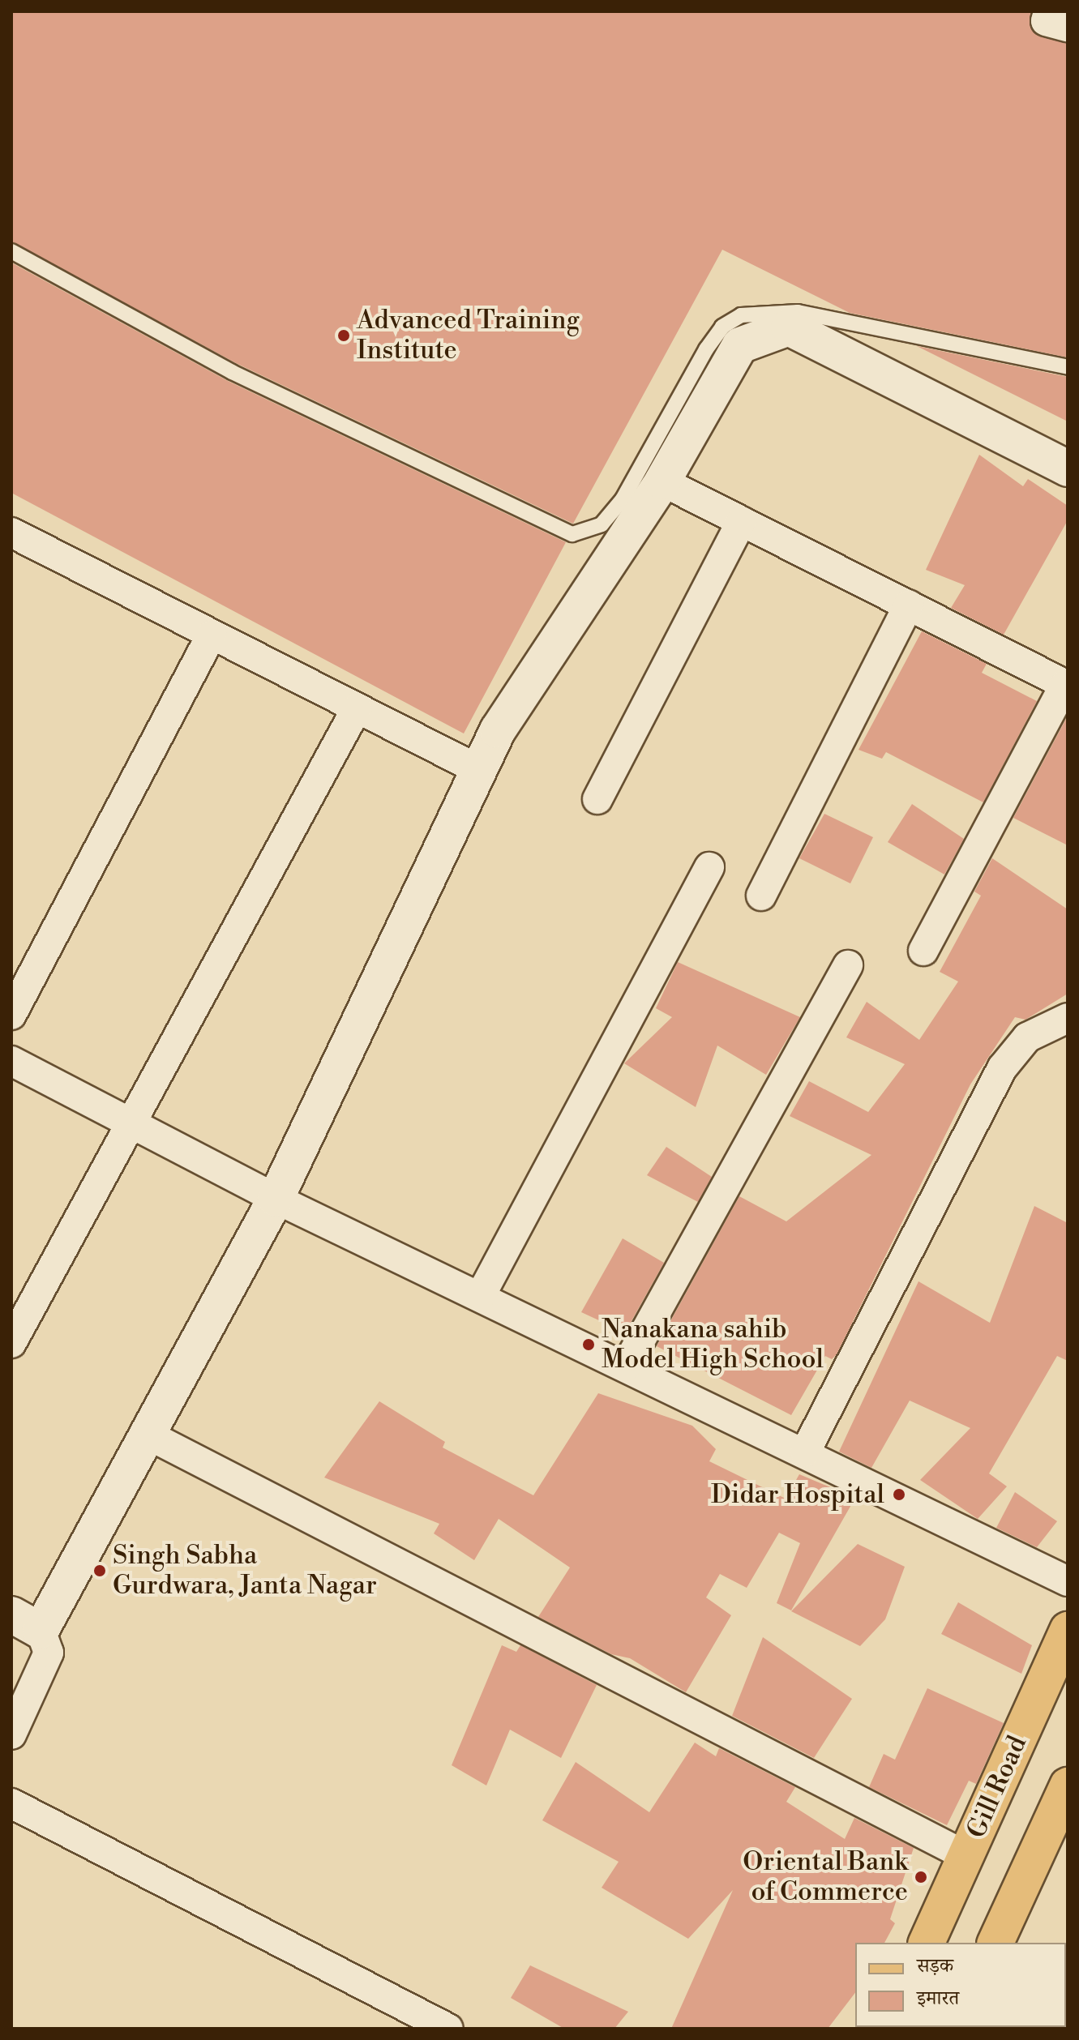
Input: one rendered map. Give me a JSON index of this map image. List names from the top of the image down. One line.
{"streets":{"main road":["Gill Road"]},"places":["Advanced Training Institute","Nanakana sahib Model High School","Didar Hospital","Singh Sabha Gurdwara, Janta Nagar","Oriental Bank of Commerce"],"legend":["सड़क","इमारत"]}
